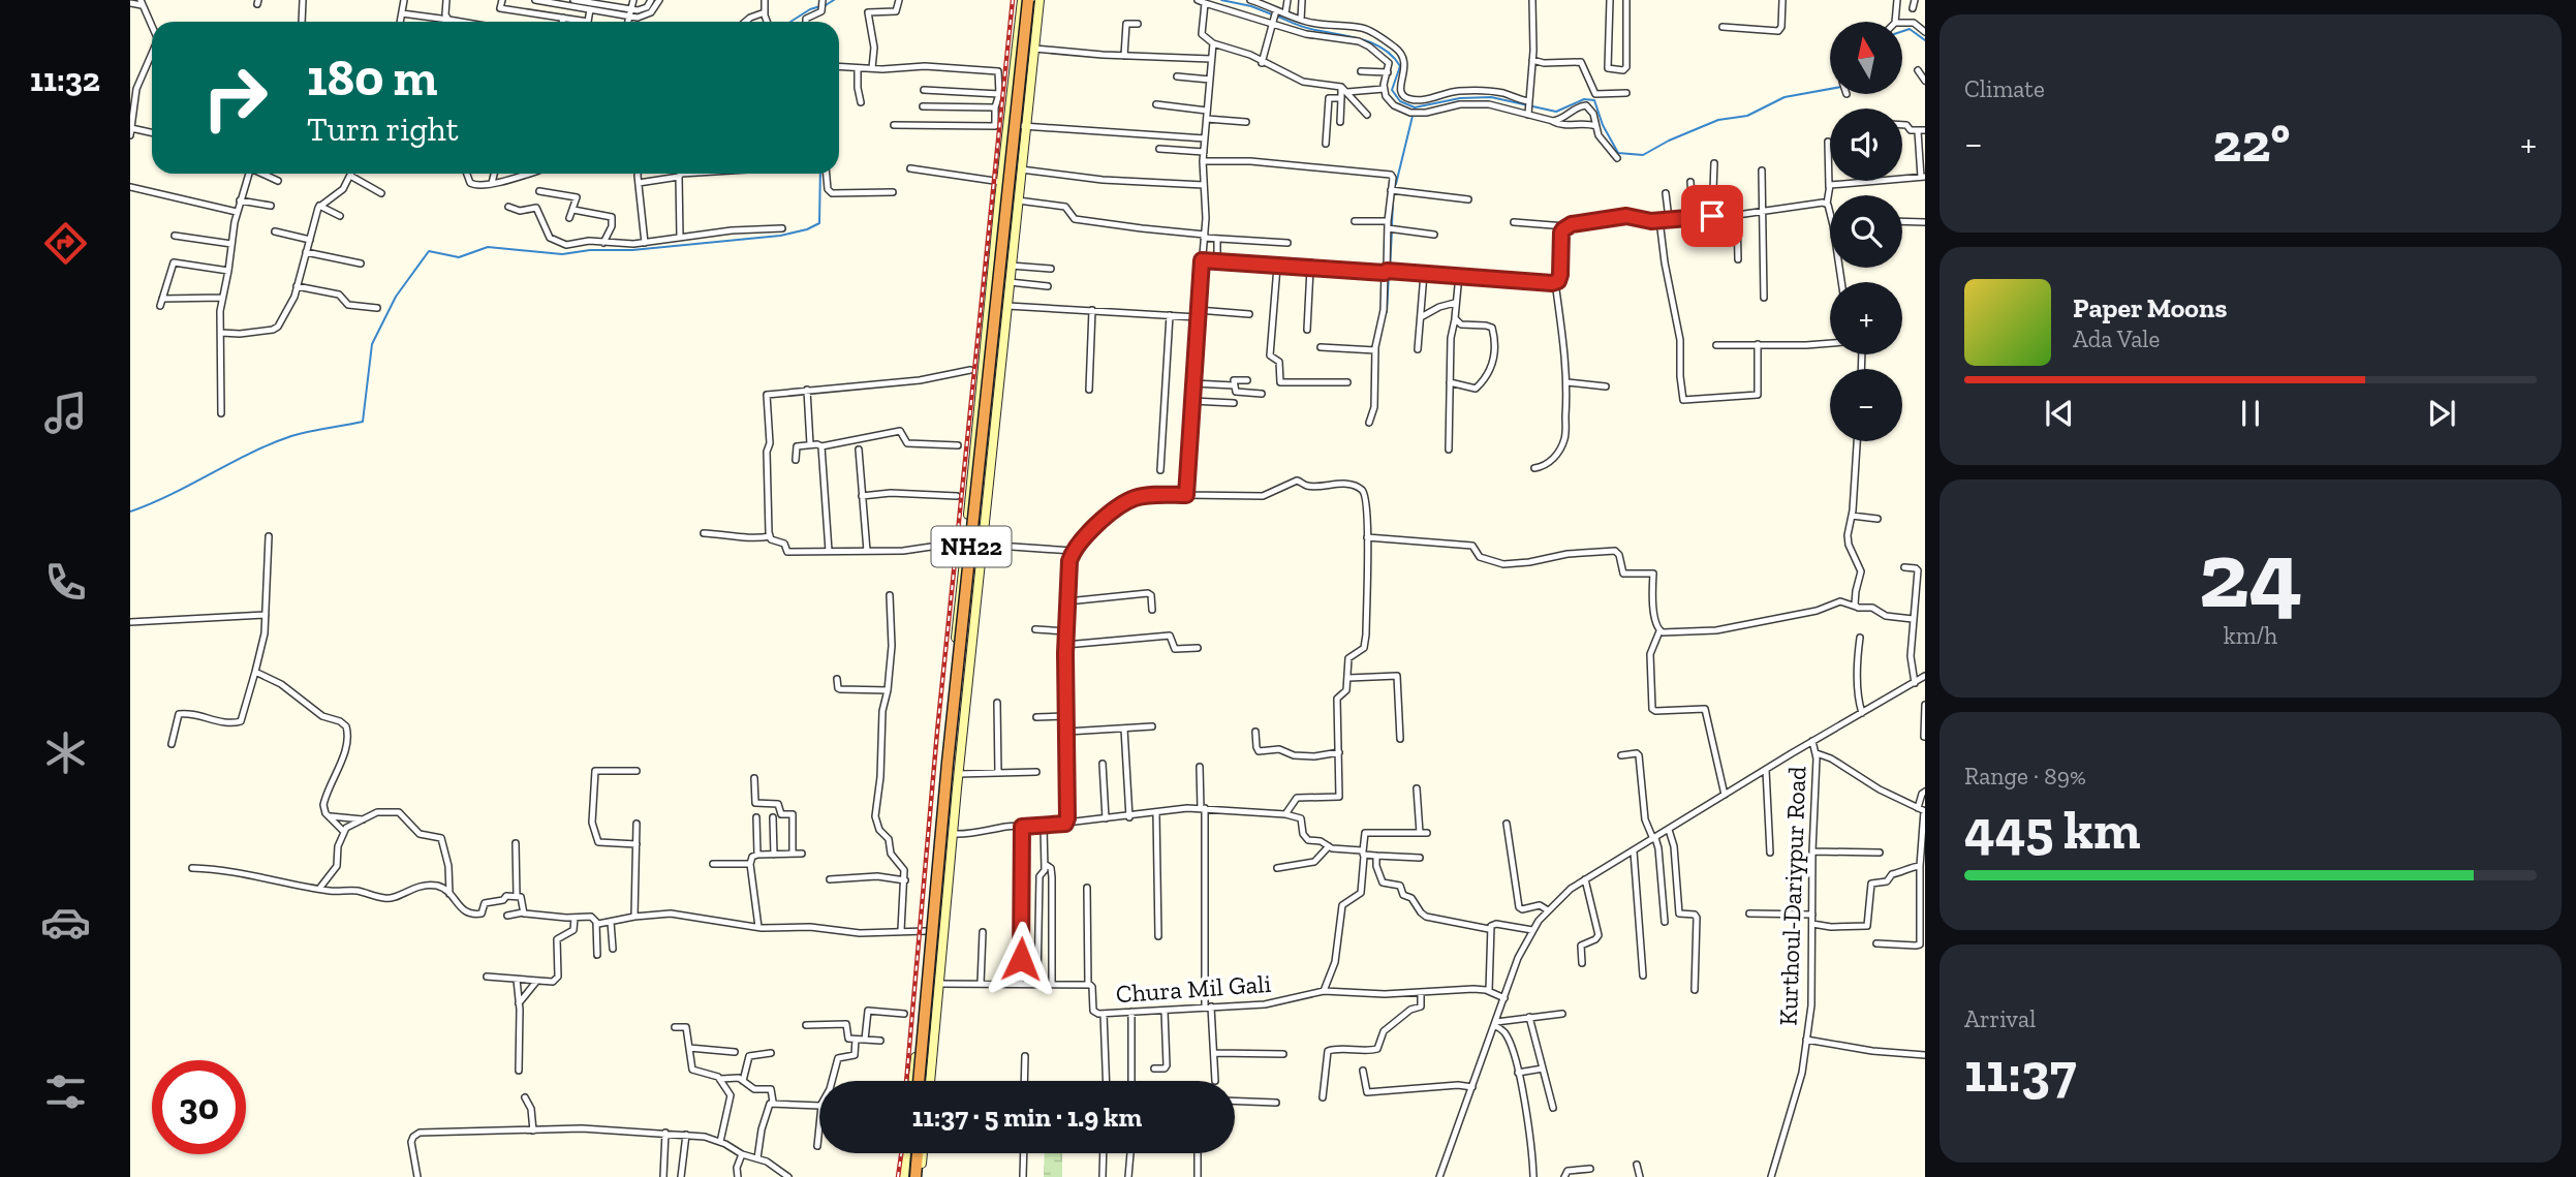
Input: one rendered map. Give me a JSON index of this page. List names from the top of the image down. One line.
{"streets":{"highway":["NH22"],"street":["Kurthoul-Dariypur Road","Chura Mil Gali"]},"north":"top","page":{"tabs":"11:32","tile":["Climate",["24","km/h"],["Range · 89%","445 km"],["Arrival","11:37"]],"map_buttons":["+","−"],"turn":["180 m","Turn right"],"heat":["−","22°","+"],"song":["Paper Moons","Ada Vale"],"limit":"30","trip":"11:37 · 5 min · 1.9 km"}}
